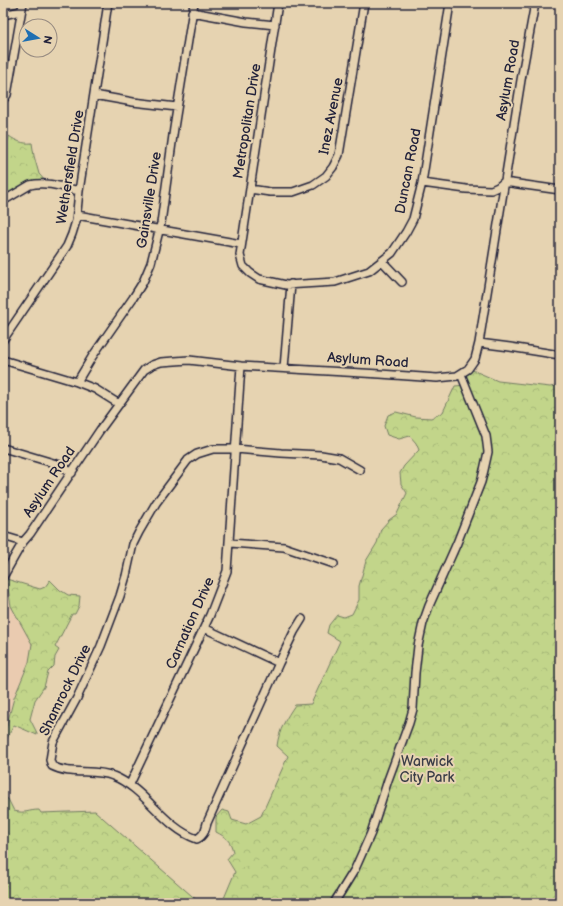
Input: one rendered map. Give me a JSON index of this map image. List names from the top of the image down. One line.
{"streets":{"street":["Asylum Road","Inez Avenue","Metropolitan Drive","Wethersfield Drive","Duncan Road","Gainsville Drive","Carnation Drive","Shamrock Drive"]},"crossings":[["Asylum Road","Carnation Drive"],["Inez Avenue","Metropolitan Drive"],["Metropolitan Drive","Duncan Road"],["Carnation Drive","Shamrock Drive"]],"parks":["Warwick City Park"],"north":"right"}
